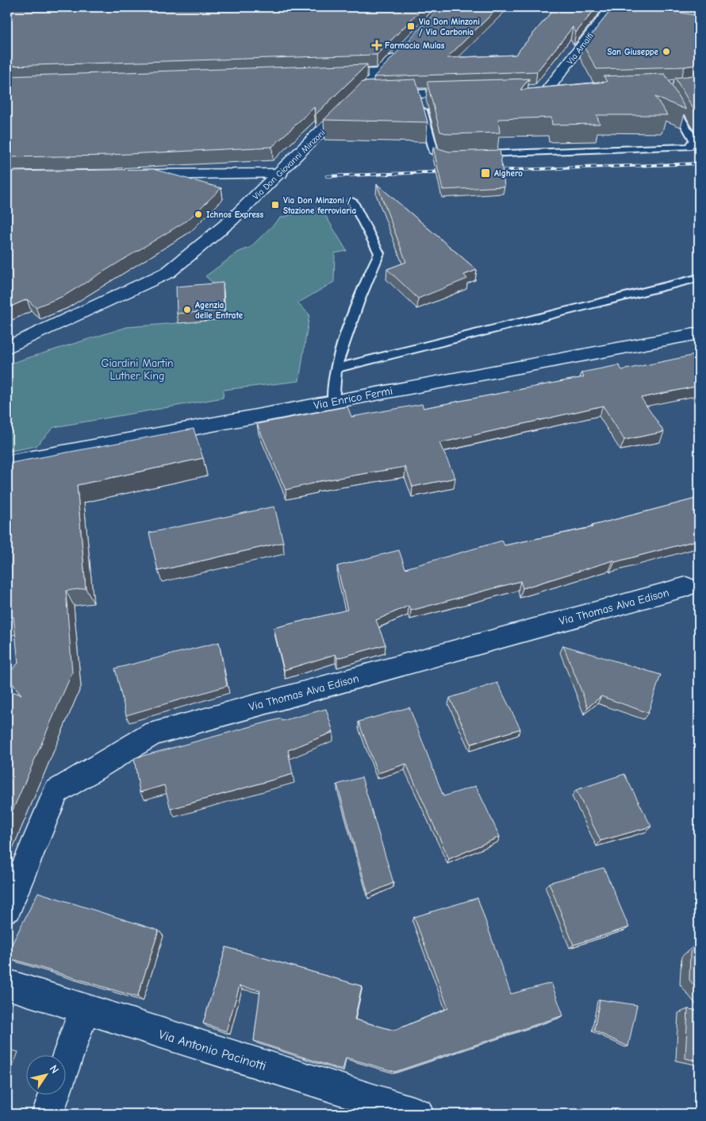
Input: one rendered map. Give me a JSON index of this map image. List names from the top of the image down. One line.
{"streets":{"street":["Via Amalfi","Via Don Giovanni Minzoni","Via Enrico Fermi","Via Thomas Alva Edison","Via Antonio Pacinotti"]},"parks":["Giardini Martin Luther King"],"places":{"transit":["Via Don Minzoni / Via Carbonia","Alghero","Via Don Minzoni / Stazione ferroviaria"],"health":["Farmacia Mulas"],"other":["San Giuseppe","Ichnos Express","Agenzia delle Entrate"]},"north":"top right"}
